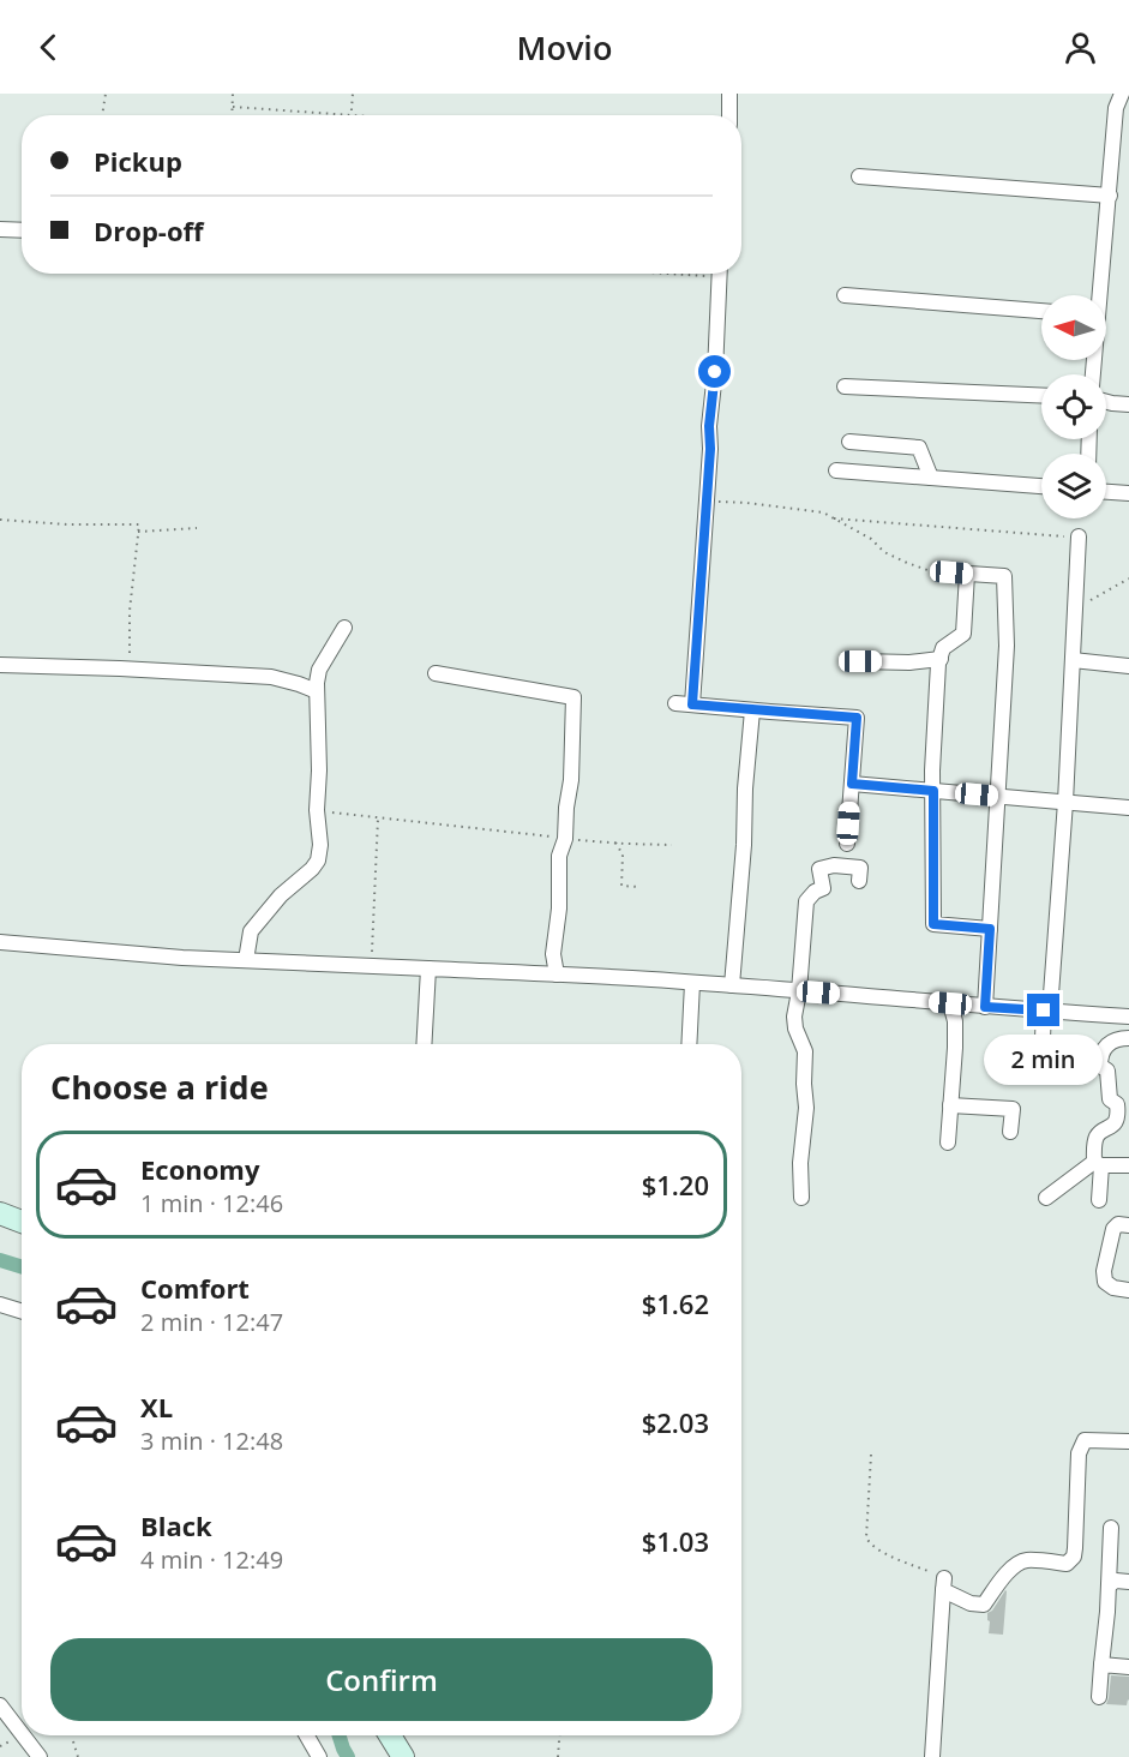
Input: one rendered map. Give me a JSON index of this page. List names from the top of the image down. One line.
{"north":"left","page":{"header":"Movio","banner":["Pickup","Drop-off"],"bubble":"2 min","heading":"Choose a ride","list":[{"name":"Economy","note":"1 min · 12:46","value":"$1.20"},{"name":"Comfort","note":"2 min · 12:47","value":"$1.62"},{"name":"XL","note":"3 min · 12:48","value":"$2.03"},{"name":"Black","note":"4 min · 12:49","value":"$1.03"}],"buttons":"Confirm"}}
